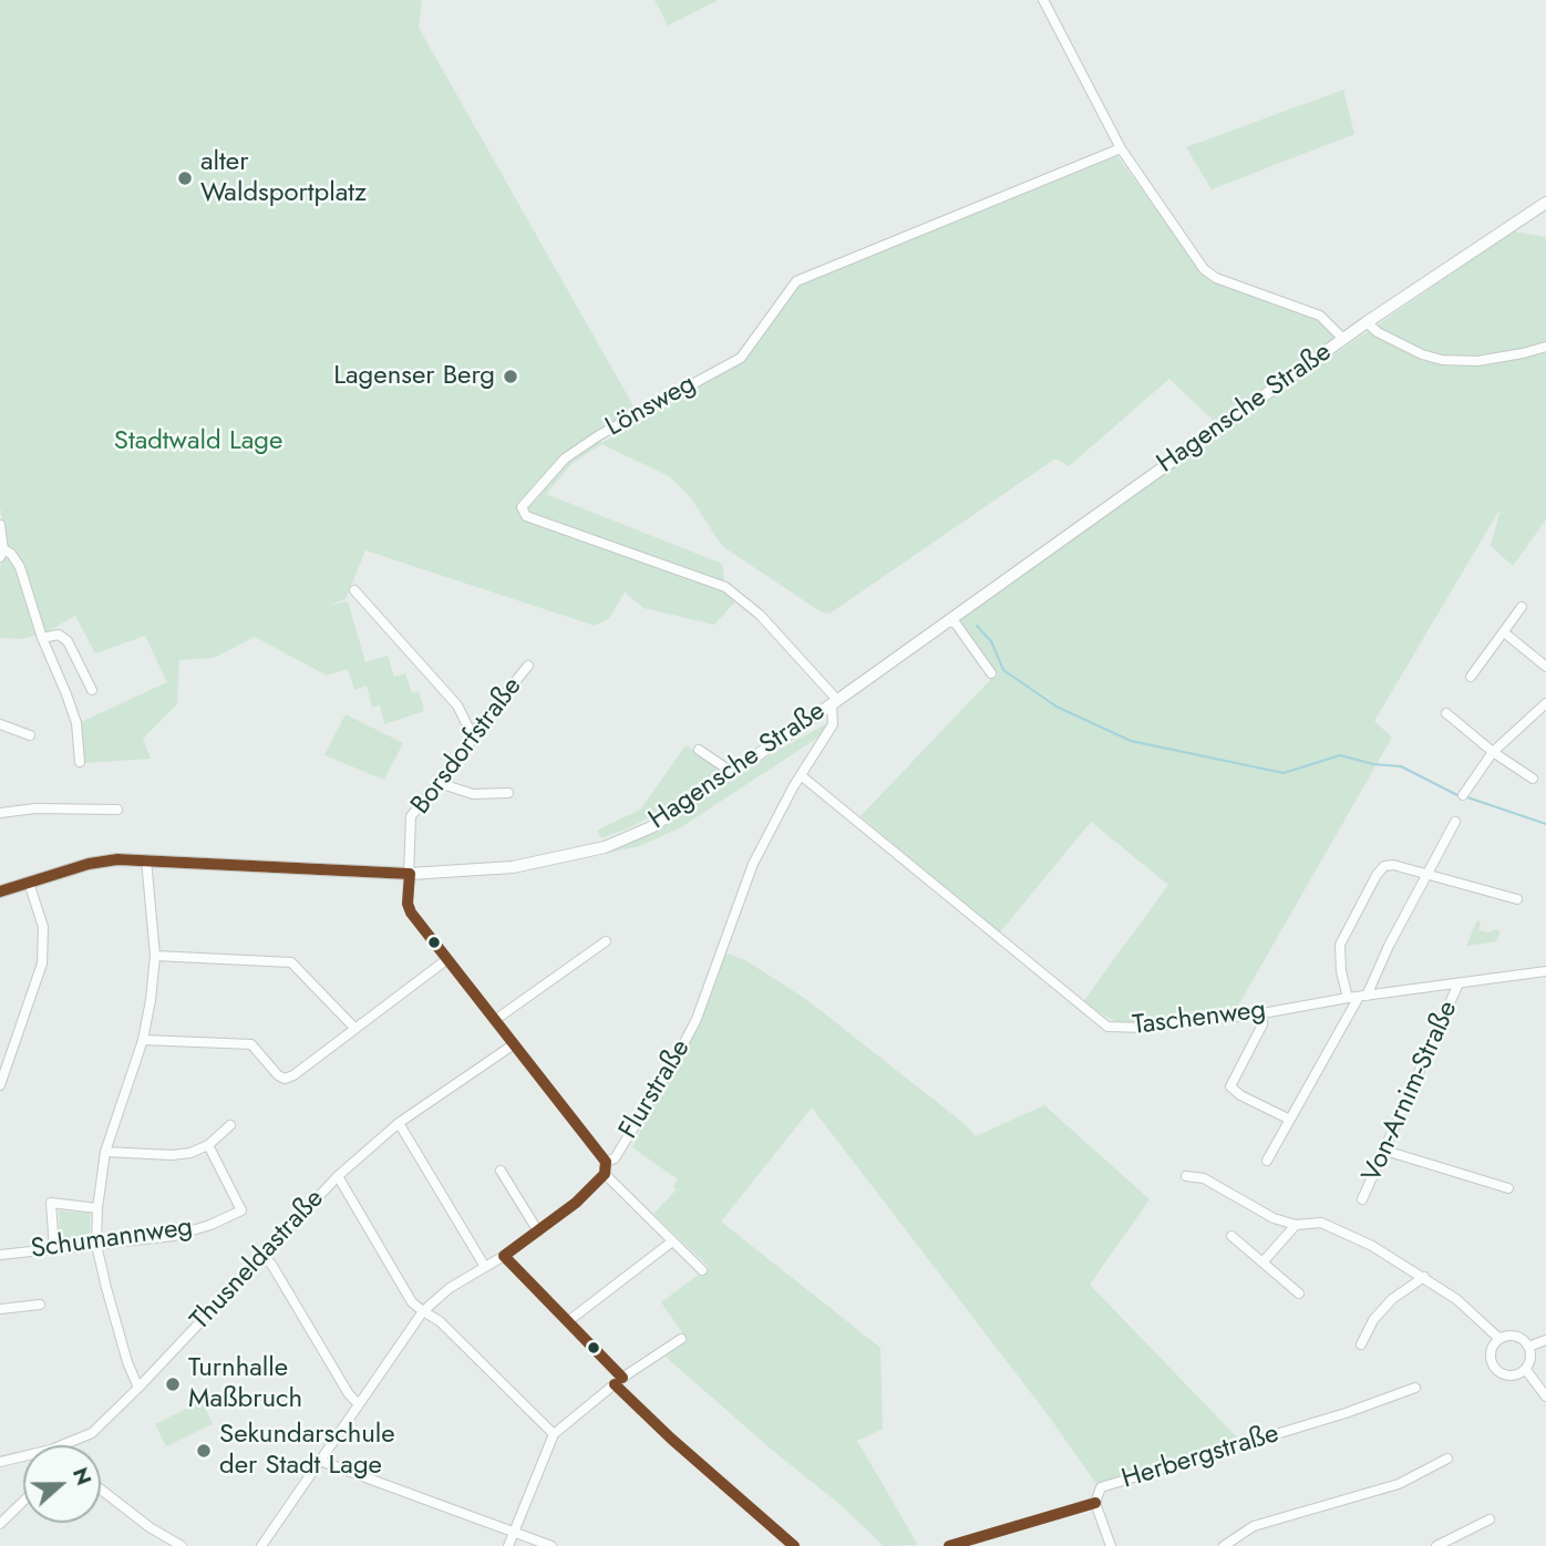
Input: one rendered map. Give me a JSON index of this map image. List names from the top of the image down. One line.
{"streets":{"street":["Lönsweg","Hagensche Straße","Borsdorfstraße","Taschenweg","Flurstraße","Von-Arnim-Straße","Schumannweg","Thusneldastraße","Herbergstraße"]},"crossings":[["Lönsweg","Hagensche Straße"],["Lönsweg","Flurstraße"],["Hagensche Straße","Borsdorfstraße"],["Hagensche Straße","Flurstraße"],["Borsdorfstraße","Flurstraße"],["Borsdorfstraße","Thusneldastraße"],["Taschenweg","Flurstraße"],["Taschenweg","Von-Arnim-Straße"]],"parks":["Stadtwald Lage"],"places":["alter Waldsportplatz","Lagenser Berg","Turnhalle Maßbruch","Sekundarschule der Stadt Lage"],"north":"right"}
